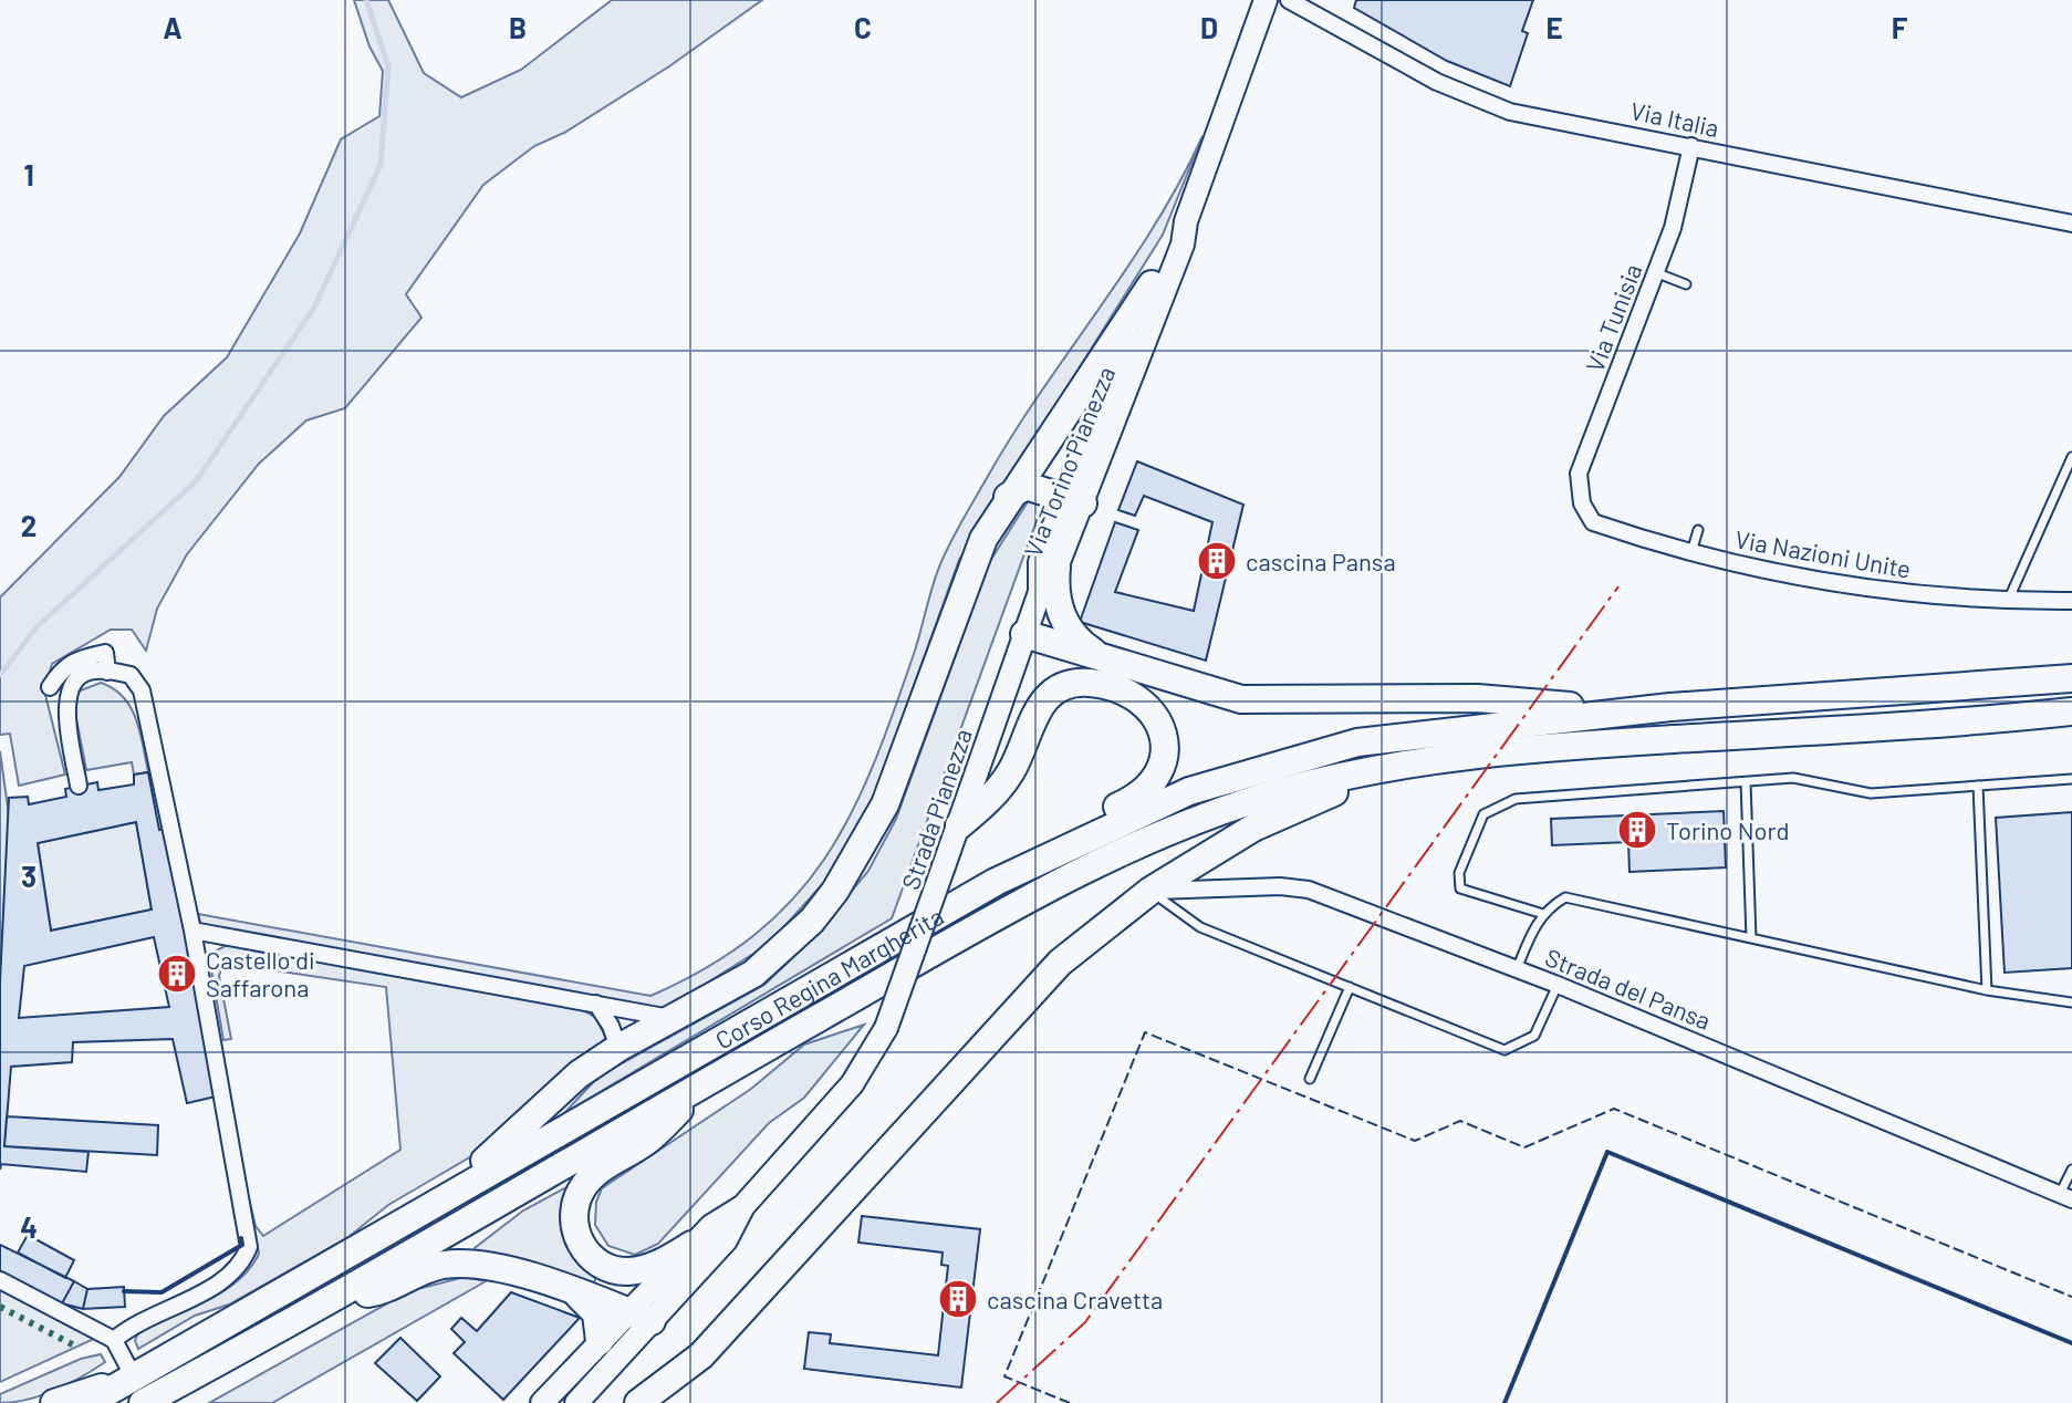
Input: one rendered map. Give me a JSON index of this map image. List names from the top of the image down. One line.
{"streets":{"main road":["Via Torino Pianezza","Strada Pianezza","Corso Regina Margherita"],"street":["Via Italia","Via Tunisia","Via Nazioni Unite","Strada del Pansa"]},"crossings":[["Via Italia","Via Tunisia"],["Via Tunisia","Via Nazioni Unite"],["Via Torino Pianezza","Strada Pianezza"]],"places":{"building":["cascina Pansa","Torino Nord","Castello di Saffarona","cascina Cravetta"]},"grid":{"columns":["A","B","C","D","E","F"],"rows":["1","2","3","4"]}}
